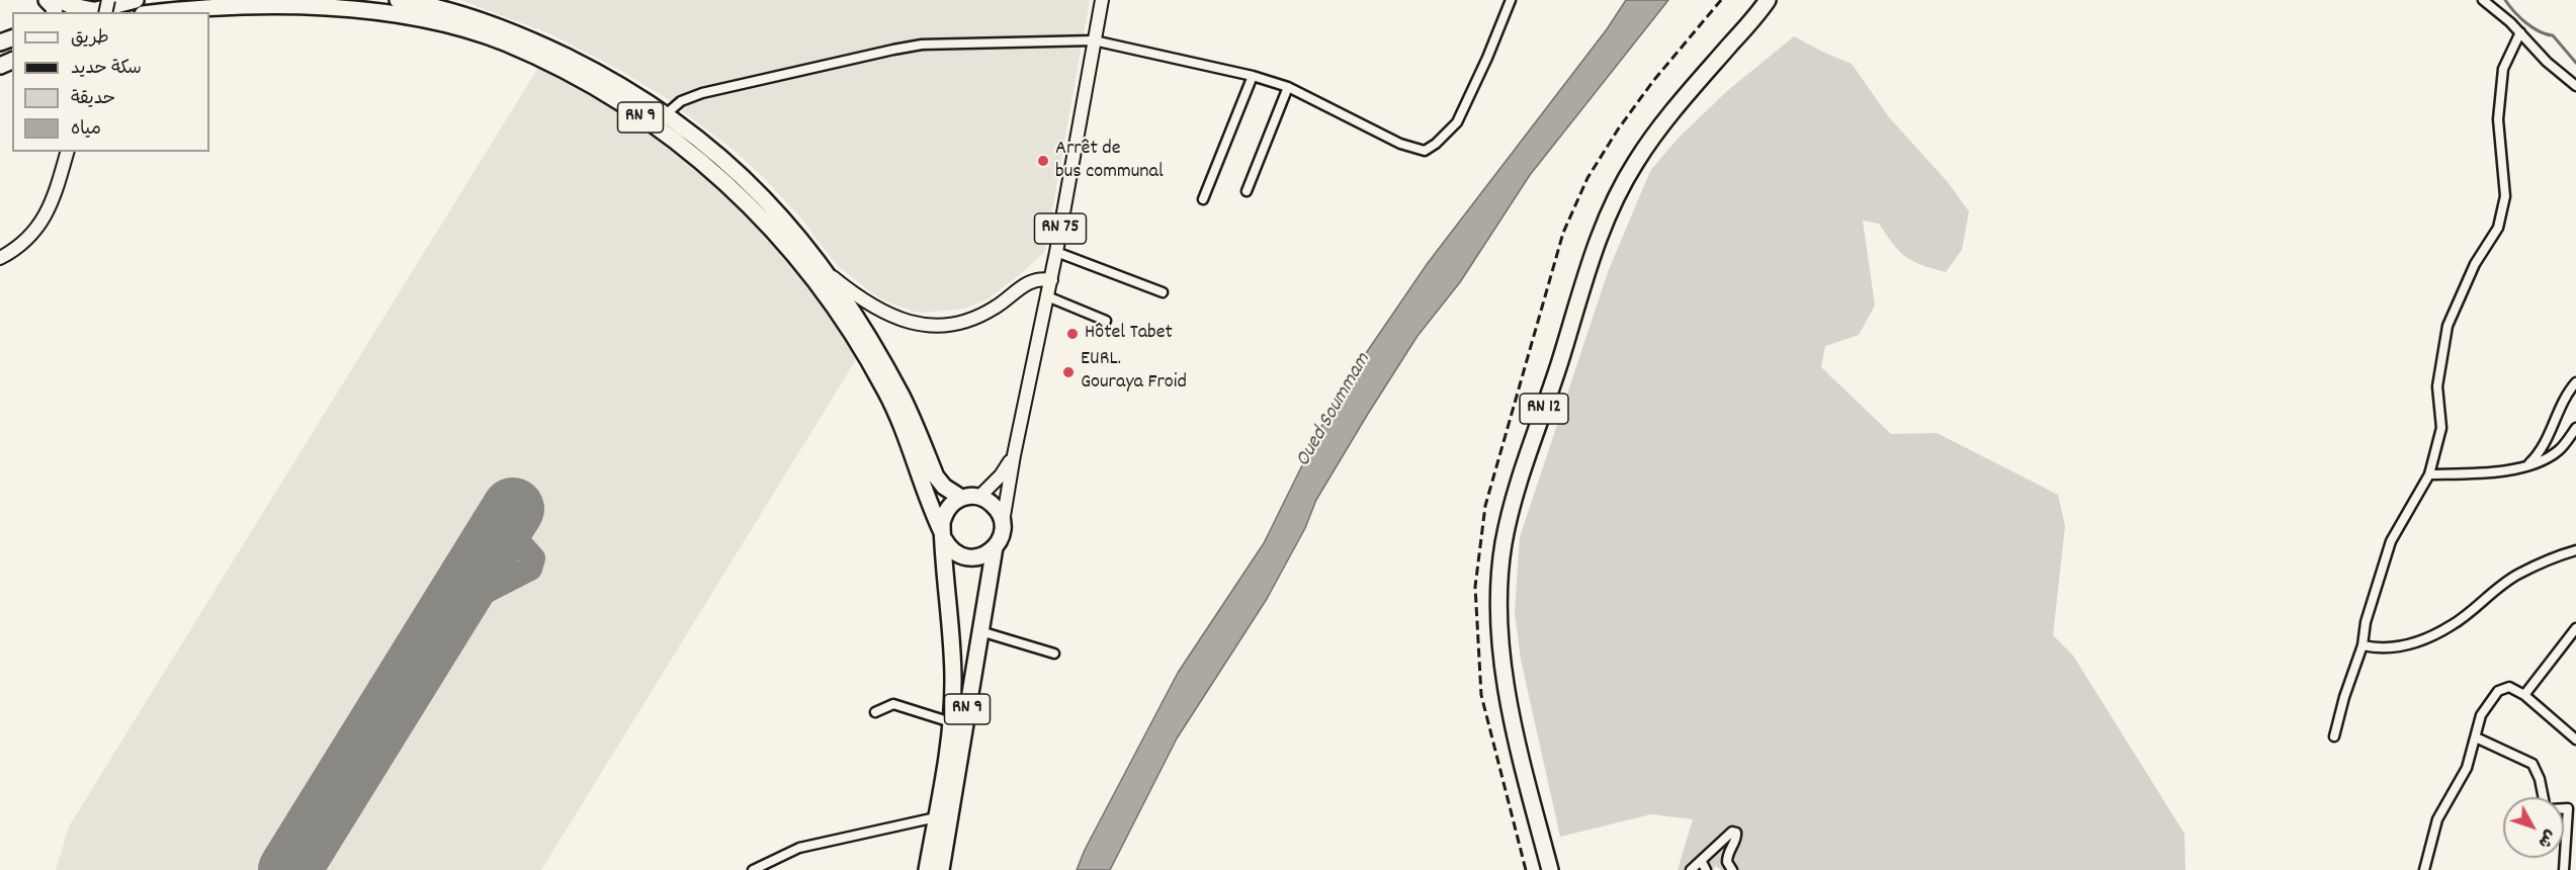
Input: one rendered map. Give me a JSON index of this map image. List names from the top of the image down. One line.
{"streets":{"highway":["RN 9","RN 12"],"main road":["RN 75"]},"crossings":[["RN 9","RN 75"]],"water":["Oued Soummam"],"places":["Arrêt de bus communal","Hôtel Tabet","EURL. Gouraya Froid"],"legend":["طريق","سكة حديد","حديقة","مياه"],"north":"bottom right"}
